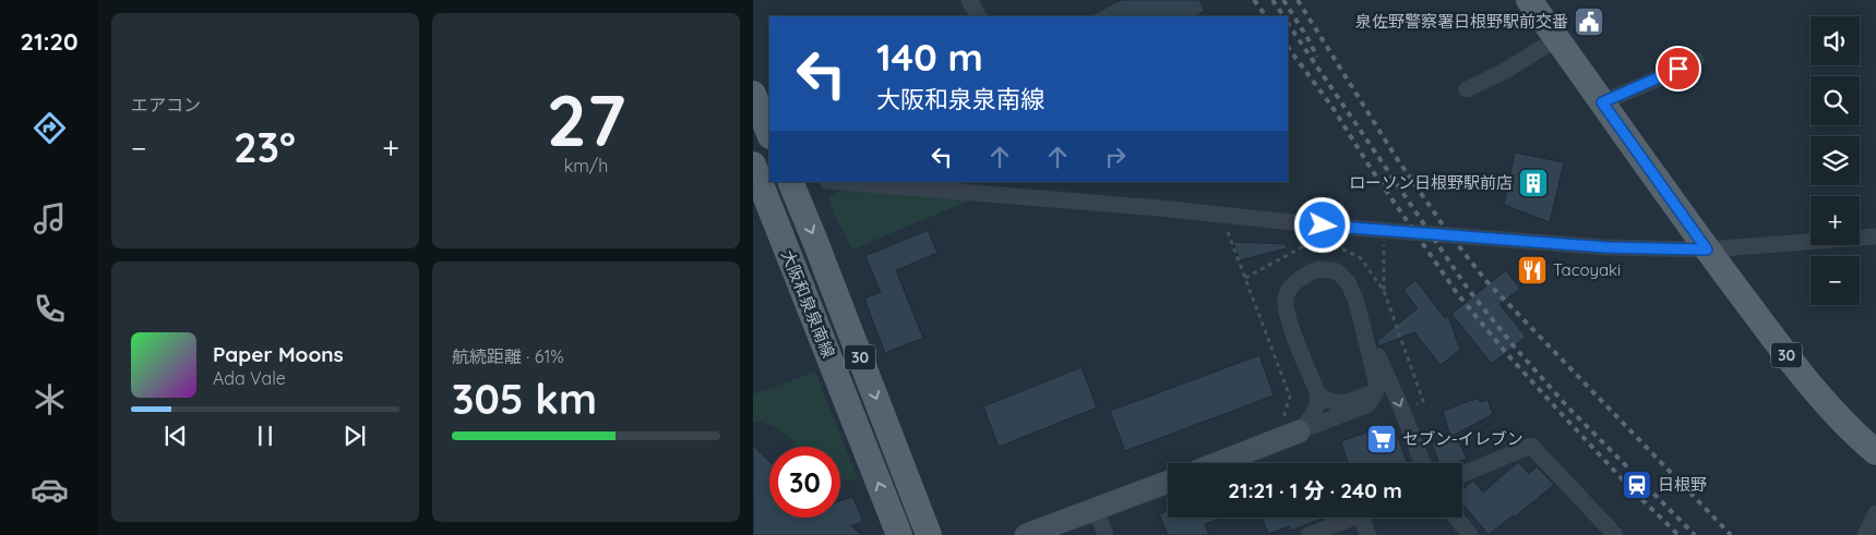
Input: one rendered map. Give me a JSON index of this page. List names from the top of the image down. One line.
{"streets":{"main road":["大阪和泉泉南線","30"]},"places":{"public building":["泉佐野警察署日根野駅前交番"],"building":["ローソン日根野駅前店"],"restaurant":["Tacoyaki"],"supermarket":["セブン-イレブン"],"station":["日根野"]},"page":{"tabs":"21:20","tile":["エアコン",["27","km/h"],["航続距離 · 61%","305 km"]],"map_buttons":["+","−"],"turn":["140 m","大阪和泉泉南線"],"heat":["−","23°","+"],"song":["Paper Moons","Ada Vale"],"limit":"30","trip":"21:21 · 1 分 · 240 m"}}
